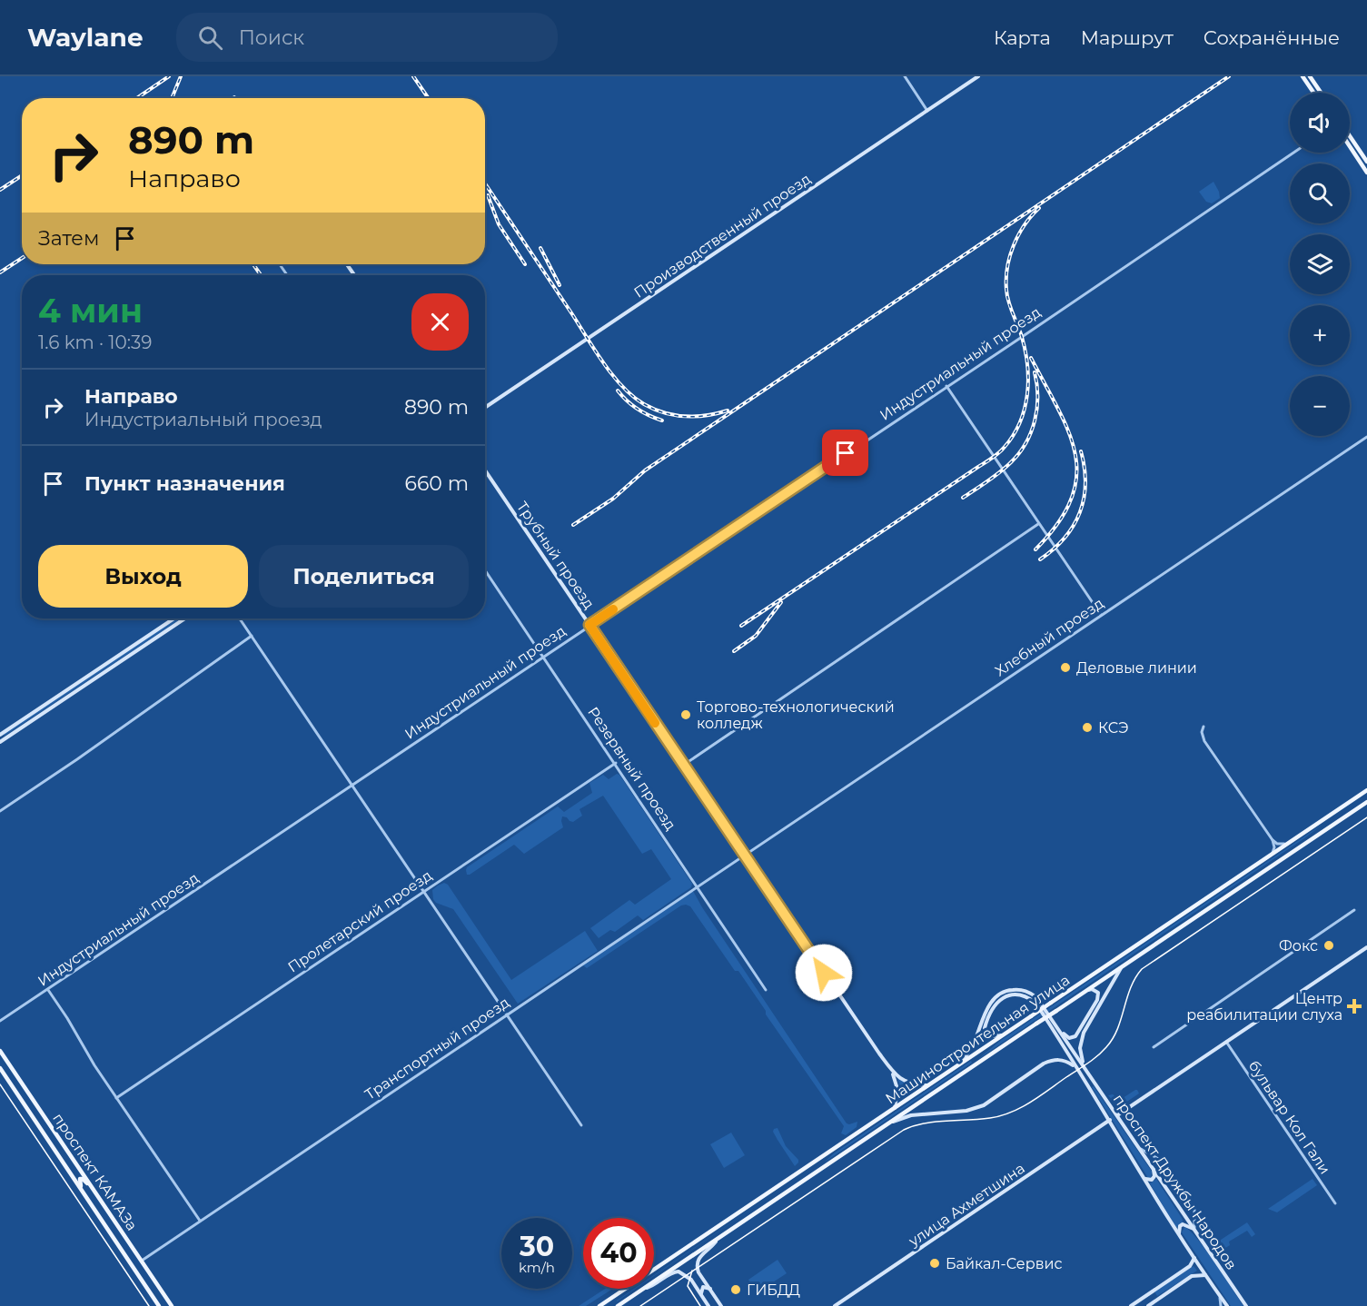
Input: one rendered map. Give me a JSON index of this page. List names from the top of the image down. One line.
{"streets":{"main road":["Машиностроительная улица","проспект КАМАЗа"],"street":["Производственный проезд","Индустриальный проезд","Трубный проезд","Хлебный проезд","Резервный проезд","Пролетарский проезд","Транспортный проезд","бульвар Кол Гали","проспект Дружбы Народов","улица Ахметшина"]},"crossings":[["Индустриальный проезд","Трубный проезд"],["Индустриальный проезд","Резервный проезд"],["Трубный проезд","Хлебный проезд"],["Трубный проезд","Транспортный проезд"],["Хлебный проезд","Транспортный проезд"],["Резервный проезд","Пролетарский проезд"],["Резервный проезд","Транспортный проезд"],["Машиностроительная улица","проспект Дружбы Народов"],["Транспортный проезд","проспект КАМАЗа"],["проспект Дружбы Народов","улица Ахметшина"]],"places":{"other":["Деловые линии","Торгово-технологический колледж","КСЭ","Фокс","Байкал-Сервис","ГИБДД"],"health":["Центр реабилитации слуха"]},"page":{"header":"Waylane","search":"Поиск","nav":["Карта","Маршрут","Сохранённые"],"map_buttons":["+","−"],"turn":["890 m","Направо"],"then":"Затем","heading":["4 мин","1.6 km · 10:39"],"list":[{"name":"Направо","note":"Индустриальный проезд","value":"890 m"},{"name":"Пункт назначения","value":"660 m"}],"buttons":["Выход","Поделиться"],"speed":"30 km/h","limit":"40"}}
